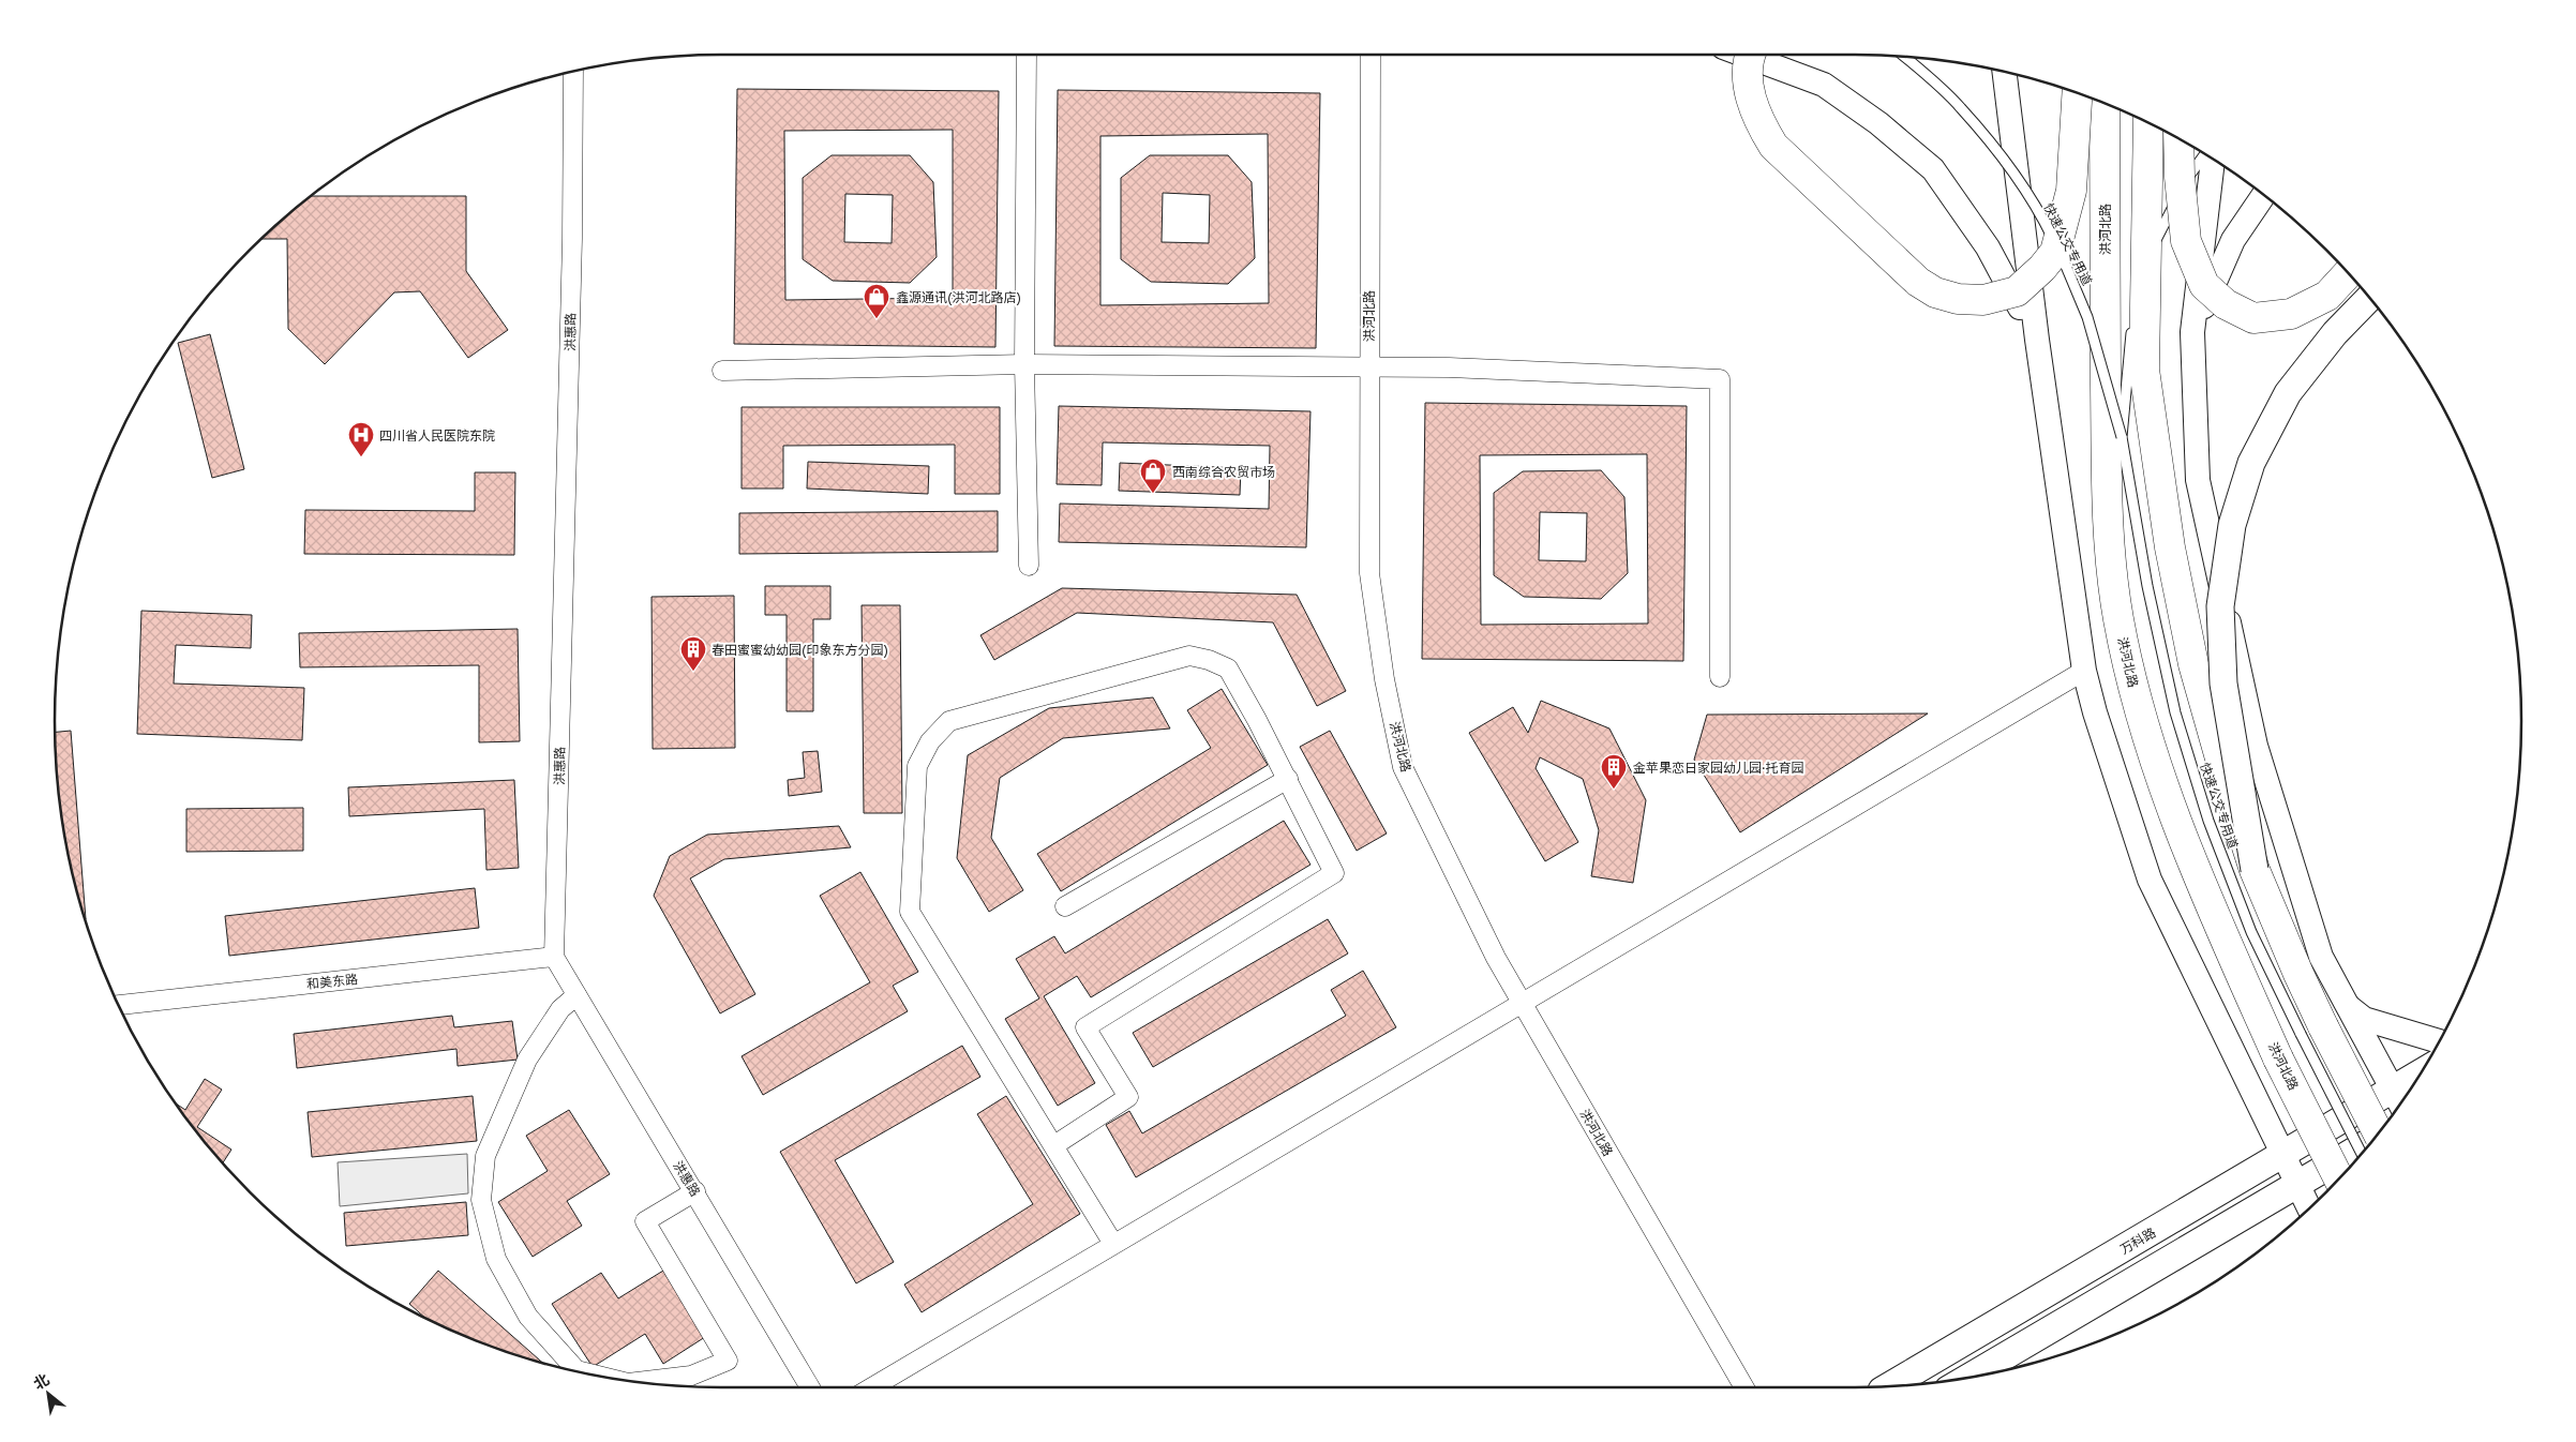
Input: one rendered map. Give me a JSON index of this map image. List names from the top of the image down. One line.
{"streets":{"main road":["洪河北路","万科路"],"street":["洪惠路","和美东路"],"lane":["快速公交专用道"]},"crossings":[["洪惠路","和美东路"]],"places":{"shop":["鑫源通讯(洪河北路店)","西南综合农贸市场"],"hospital":["四川省人民医院东院"],"building":["春田蜜蜜幼幼园(印象东方分园)","金苹果恋日家园幼儿园·托育园"]},"north":"top left"}
